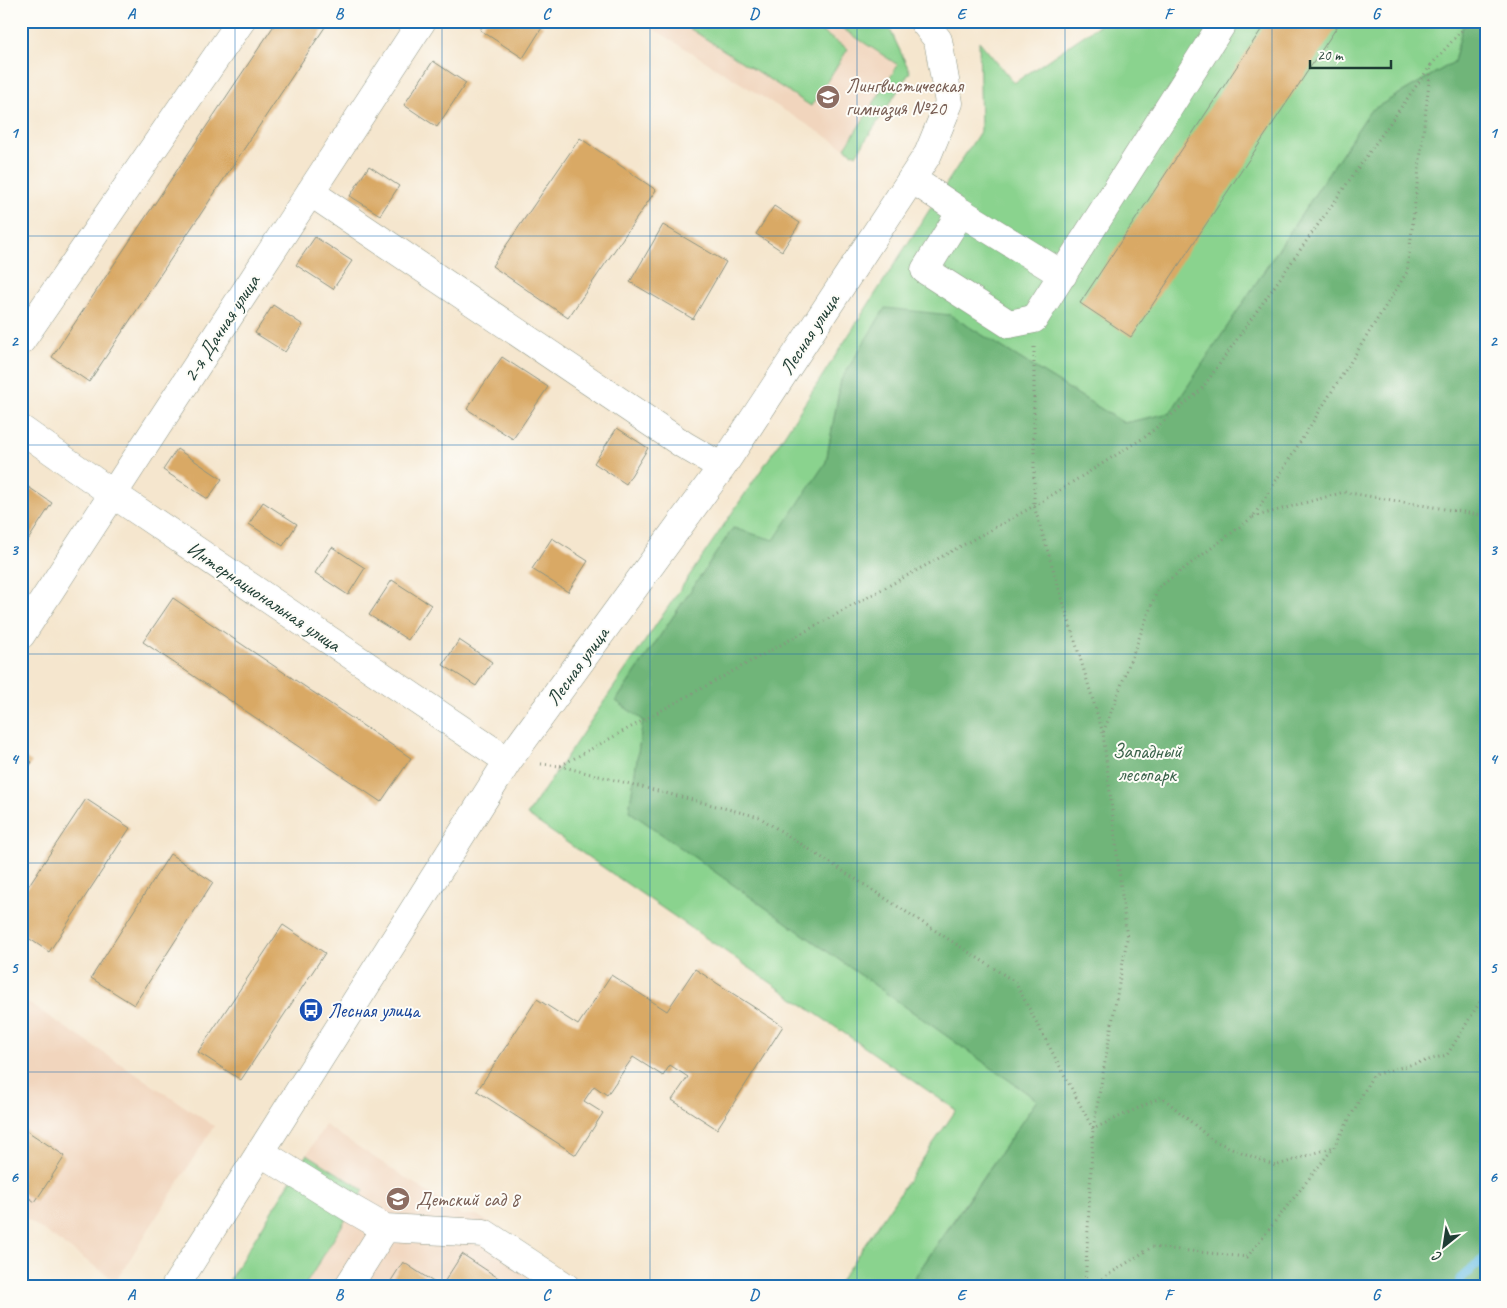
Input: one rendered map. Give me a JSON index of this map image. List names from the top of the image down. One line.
{"streets":{"street":["2-я Дачная улица","Лесная улица","Интернациональная улица"]},"crossings":[["2-я Дачная улица","Интернациональная улица"],["Лесная улица","Интернациональная улица"]],"parks":["Западный лесопарк"],"places":{"school or university":["Лингвистическая гимназия №20","Детский сад 8"],"bus stop":["Лесная улица"]},"scale_bar":"20 m","north":"bottom left","grid":{"columns":["A","B","C","D","E","F","G"],"rows":["1","2","3","4","5","6"]}}
